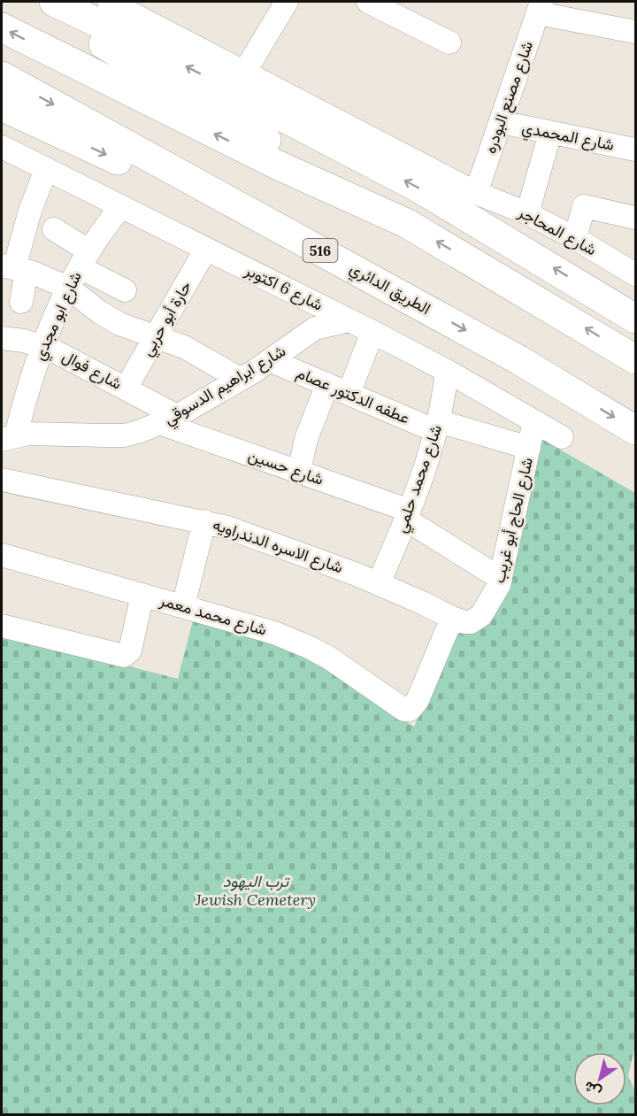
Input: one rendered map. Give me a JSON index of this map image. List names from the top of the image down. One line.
{"streets":{"highway":["516","الطريق الدائري"],"street":["شارع مصنع البودره","شارع المحمدي","شارع المحاجر","شارع 6 اكتوبر","شارع ابو مجدي","حارة أبو حربي","شارع فوال","شارع ابراهيم الدسوقي","عطفه الدكتور عصام","شارع حسين","شارع محمد حلمي","شارع الحاج أبو غريب","شارع الاسره الدندراويه","شارع محمد معمر"]},"crossings":[["شارع مصنع البودره","شارع المحمدي"],["شارع مصنع البودره","شارع المحاجر"],["شارع 6 اكتوبر","شارع ابو مجدي"],["شارع 6 اكتوبر","حارة أبو حربي"],["شارع 6 اكتوبر","شارع ابراهيم الدسوقي"],["شارع 6 اكتوبر","شارع محمد حلمي"],["شارع 6 اكتوبر","شارع الحاج أبو غريب"],["شارع ابو مجدي","شارع فوال"],["شارع ابو مجدي","شارع ابراهيم الدسوقي"],["حارة أبو حربي","شارع فوال"],["شارع فوال","شارع ابراهيم الدسوقي"],["شارع فوال","شارع حسين"],["شارع ابراهيم الدسوقي","عطفه الدكتور عصام"],["شارع ابراهيم الدسوقي","شارع حسين"],["عطفه الدكتور عصام","شارع محمد حلمي"],["عطفه الدكتور عصام","شارع الحاج أبو غريب"],["شارع حسين","شارع محمد حلمي"],["شارع حسين","شارع الحاج أبو غريب"],["شارع محمد حلمي","شارع الاسره الدندراويه"],["شارع الحاج أبو غريب","شارع الاسره الدندراويه"],["شارع الحاج أبو غريب","شارع محمد معمر"],["شارع الاسره الدندراويه","شارع محمد معمر"]],"parks":["ترب اليهود Jewish Cemetery"],"north":"bottom left"}
